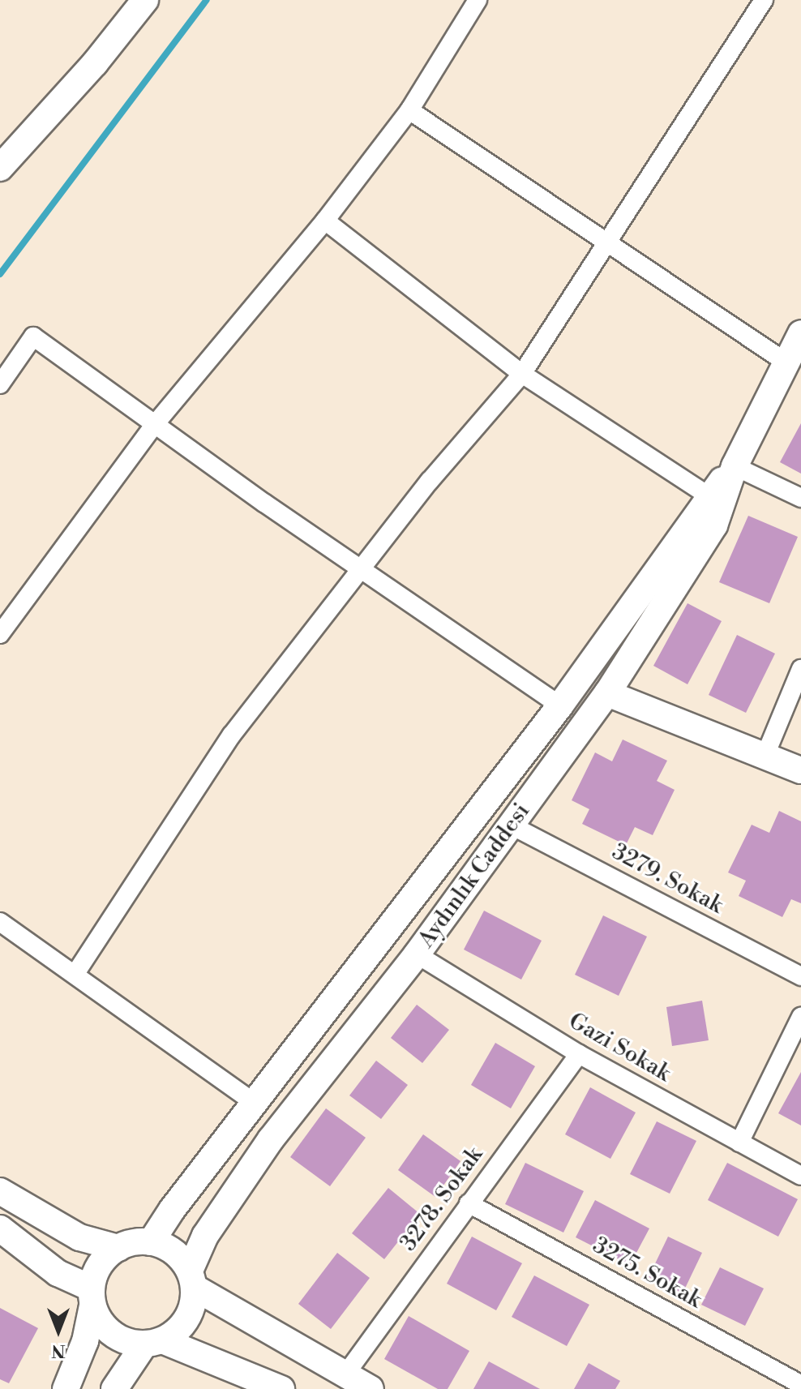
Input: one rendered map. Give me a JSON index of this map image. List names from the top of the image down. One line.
{"streets":{"main road":["Aydınlık Caddesi"],"street":["3279. Sokak","Gazi Sokak","3278. Sokak","3275. Sokak"]},"crossings":[["Aydınlık Caddesi","3279. Sokak"],["Aydınlık Caddesi","Gazi Sokak"],["Gazi Sokak","3278. Sokak"],["3278. Sokak","3275. Sokak"]],"north":"bottom"}
